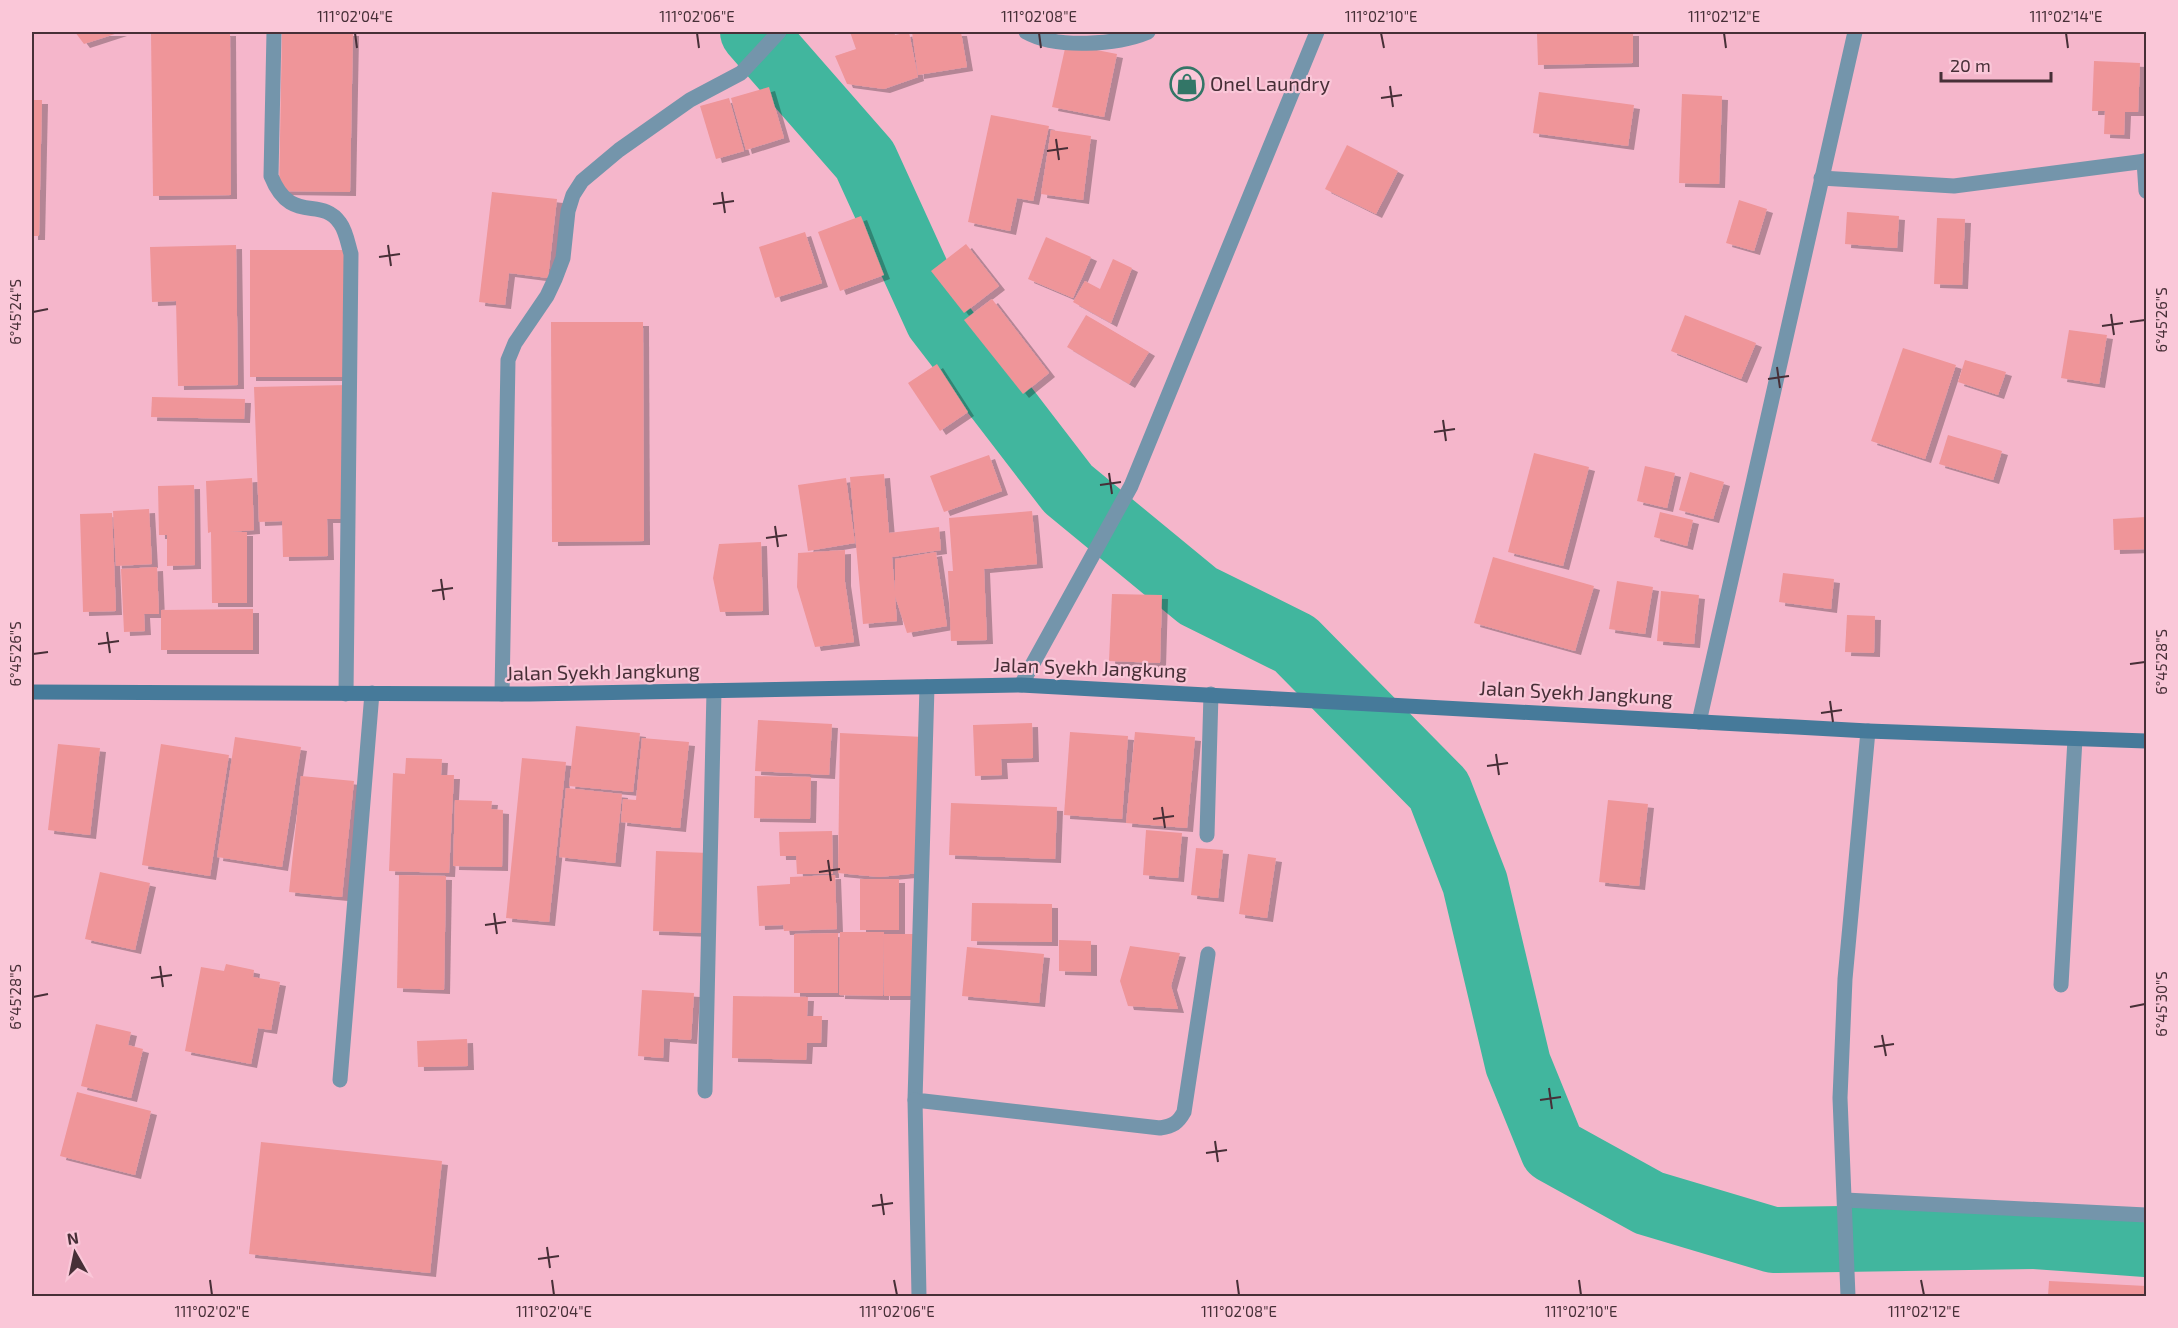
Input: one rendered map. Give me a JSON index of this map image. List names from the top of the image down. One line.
{"streets":{"main road":["Jalan Syekh Jangkung"]},"places":{"shop":["Onel Laundry"]},"scale_bar":"20 m","north":"top","coordinates":["111°02'04\"E","111°02'06\"E","111°02'08\"E","111°02'10\"E","111°02'12\"E","111°02'14\"E","6°45'24\"S","6°45'26\"S","6°45'28\"S","6°45'30\"S","111°02'02\"E"]}
